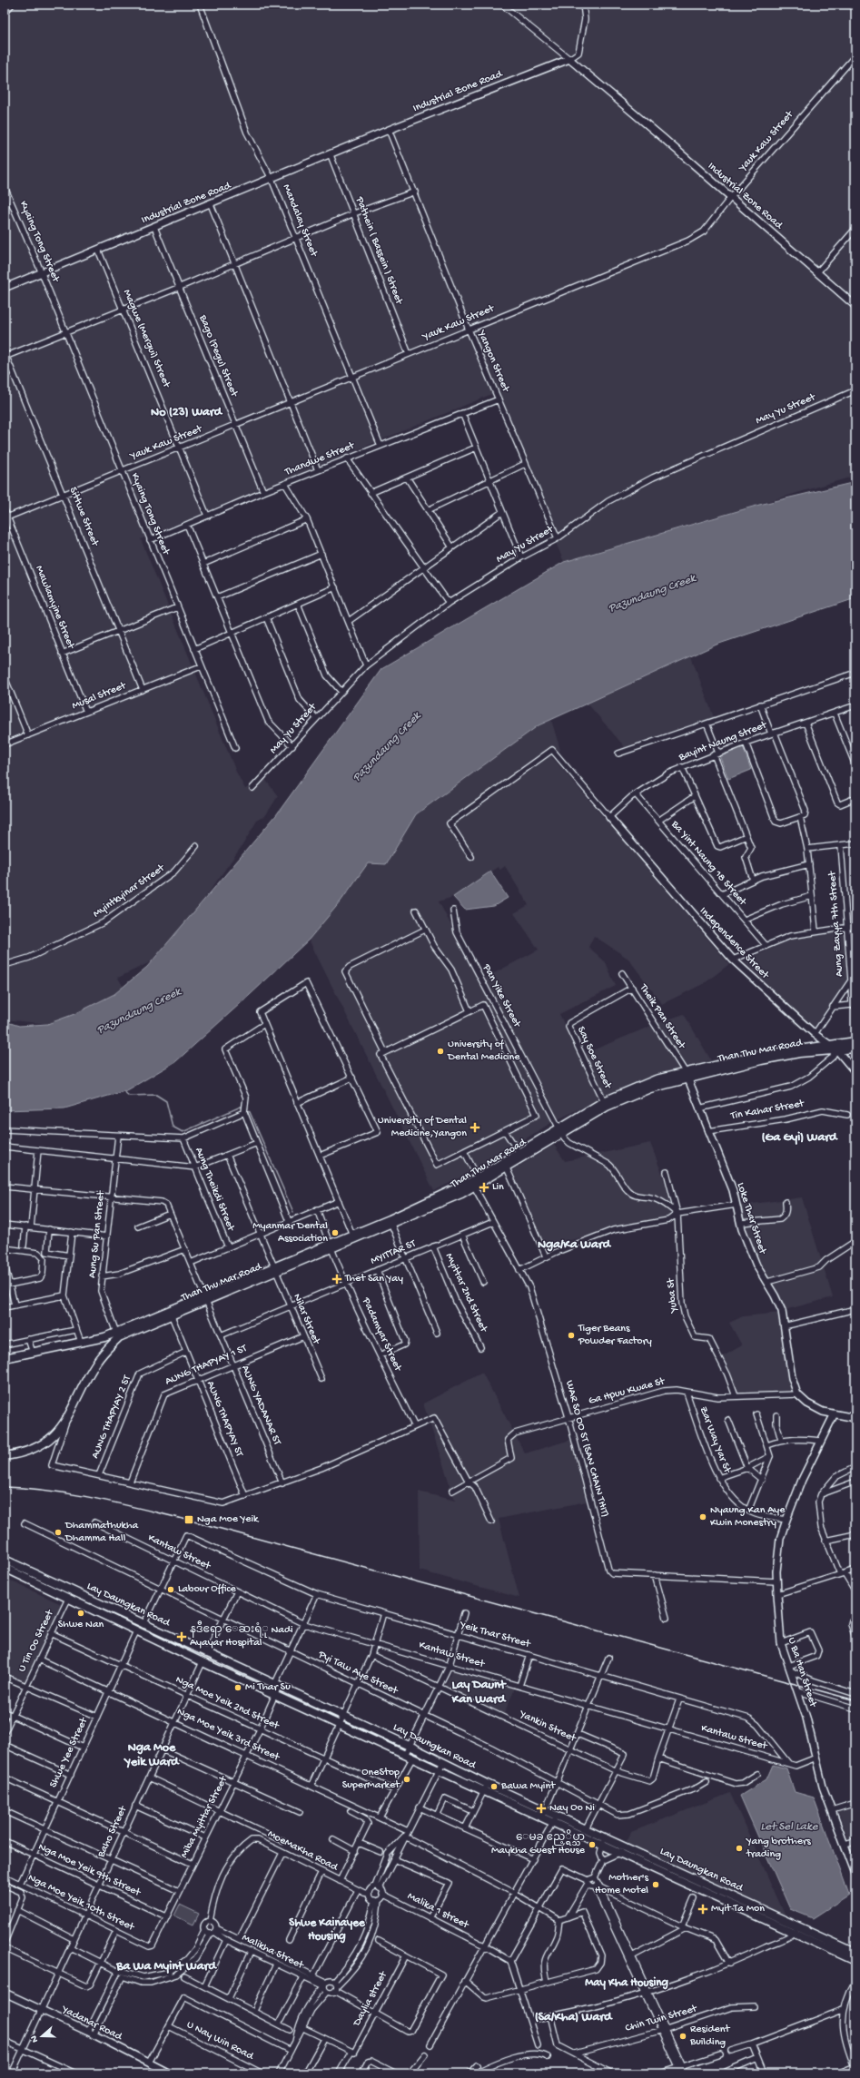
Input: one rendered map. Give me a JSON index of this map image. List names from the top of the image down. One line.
{"streets":{"main road":["Than Thu Mar Road","Lay Daungkan Road"],"street":["Industrial Zone Road","Yauk Kaw Street","Mandalay Street","Kyaing Tong Street","Pathein ( Bassein ) Street","Magwe (Mergui) Street","Bago (Pegu) Street","Yangon Street","May Yu Street","Thandwe Street","Sittwe Street","Mawlamyine Street","Musal Street","Bayint Naung Street","Ba Yint Naung 18 Street","Myintkyinar Street","Aung Zayya 7th Street","Independence Street","Pan Yike Street","Theik Pan Street","Say Soe Street","Tin Kahar Street","Aung Theikdi Street","Loke Thar Street","Aung Su Pan Street","MYITTAR ST","Myittar 2nd Street","Yuba St","Nilar Street","Padamyar Street","AUNG THAPYAY 1 ST","Ga Hpuu Kwae St","AUNG YADANAR ST","AUNG THAPYAY 2 ST","AUNG THAPYAY ST","Zar Way Yar St","WAR SO OO ST (SAN CHAIN THIT)","Kantaw Street","Yeik Thar Street","U Tin Oo Street","U Ba Han Street","Pyi Taw Aye Street","Nga Moe Yeik 2nd Street","Yankin Street","Nga Moe Yeik 3rd Street","Shwe Yee Street","Miba Myittar Street","Baho Street","MoeMaKha Road","Nga Moe Yeik 9th Street","Nga Moe Yeik 10th Street","Malika 1 street","Malikha Street","Daylia street","Chin Twin Street","Yadanar Road","U Nay Win Road"]},"crossings":[["Industrial Zone Road","Yauk Kaw Street"],["Industrial Zone Road","Mandalay Street"],["Industrial Zone Road","Kyaing Tong Street"],["Industrial Zone Road","Pathein ( Bassein ) Street"],["Industrial Zone Road","Magwe (Mergui) Street"],["Industrial Zone Road","Bago (Pegu) Street"],["Industrial Zone Road","Yangon Street"],["Yauk Kaw Street","Mandalay Street"],["Yauk Kaw Street","Kyaing Tong Street"],["Yauk Kaw Street","Pathein ( Bassein ) Street"],["Yauk Kaw Street","Magwe (Mergui) Street"],["Yauk Kaw Street","Bago (Pegu) Street"],["Yauk Kaw Street","Yangon Street"],["Yauk Kaw Street","Sittwe Street"],["Yauk Kaw Street","Mawlamyine Street"],["Mandalay Street","Thandwe Street"],["Kyaing Tong Street","Thandwe Street"],["Kyaing Tong Street","Musal Street"],["Magwe (Mergui) Street","Thandwe Street"],["Bago (Pegu) Street","Thandwe Street"],["Yangon Street","May Yu Street"],["Yangon Street","Thandwe Street"],["Sittwe Street","Musal Street"],["Mawlamyine Street","Musal Street"],["Bayint Naung Street","Ba Yint Naung 18 Street"],["Bayint Naung Street","Independence Street"],["Aung Zayya 7th Street","Independence Street"],["Independence Street","Than Thu Mar Road"],["Pan Yike Street","Than Thu Mar Road"],["Pan Yike Street","Yuba St"],["Theik Pan Street","Than Thu Mar Road"],["Theik Pan Street","Say Soe Street"],["Theik Pan Street","Loke Thar Street"],["Than Thu Mar Road","Say Soe Street"],["Than Thu Mar Road","Loke Thar Street"],["Than Thu Mar Road","Aung Su Pan Street"],["Than Thu Mar Road","Nilar Street"],["Than Thu Mar Road","Padamyar Street"],["Than Thu Mar Road","AUNG YADANAR ST"],["Than Thu Mar Road","AUNG THAPYAY ST"],["Than Thu Mar Road","WAR SO OO ST (SAN CHAIN THIT)"],["Tin Kahar Street","Loke Thar Street"],["Loke Thar Street","Ga Hpuu Kwae St"],["Aung Su Pan Street","AUNG YADANAR ST"],["MYITTAR ST","Myittar 2nd Street"],["MYITTAR ST","Nilar Street"],["MYITTAR ST","Padamyar Street"],["MYITTAR ST","AUNG YADANAR ST"],["MYITTAR ST","WAR SO OO ST (SAN CHAIN THIT)"],["Yuba St","Ga Hpuu Kwae St"],["Nilar Street","AUNG THAPYAY 1 ST"],["AUNG THAPYAY 1 ST","AUNG YADANAR ST"],["AUNG THAPYAY 1 ST","AUNG THAPYAY ST"],["Ga Hpuu Kwae St","Zar Way Yar St"],["Ga Hpuu Kwae St","WAR SO OO ST (SAN CHAIN THIT)"],["AUNG THAPYAY 2 ST","AUNG THAPYAY ST"],["Zar Way Yar St","U Ba Han Street"],["WAR SO OO ST (SAN CHAIN THIT)","U Ba Han Street"],["Kantaw Street","Yeik Thar Street"],["Kantaw Street","U Ba Han Street"],["Kantaw Street","Miba Myittar Street"],["Lay Daungkan Road","U Tin Oo Street"],["Lay Daungkan Road","Shwe Yee Street"],["Lay Daungkan Road","Miba Myittar Street"],["Lay Daungkan Road","Baho Street"],["Yeik Thar Street","Miba Myittar Street"],["U Tin Oo Street","Nga Moe Yeik 2nd Street"],["U Tin Oo Street","Nga Moe Yeik 3rd Street"],["Pyi Taw Aye Street","Miba Myittar Street"],["Nga Moe Yeik 2nd Street","Shwe Yee Street"],["Nga Moe Yeik 2nd Street","Miba Myittar Street"],["Nga Moe Yeik 2nd Street","Baho Street"],["Nga Moe Yeik 3rd Street","Shwe Yee Street"],["Nga Moe Yeik 3rd Street","Miba Myittar Street"],["Nga Moe Yeik 3rd Street","Baho Street"],["Shwe Yee Street","Nga Moe Yeik 9th Street"],["Shwe Yee Street","Nga Moe Yeik 10th Street"],["Miba Myittar Street","Nga Moe Yeik 9th Street"],["Miba Myittar Street","Nga Moe Yeik 10th Street"],["Baho Street","Nga Moe Yeik 9th Street"],["Baho Street","Nga Moe Yeik 10th Street"],["Baho Street","Yadanar Road"],["MoeMaKha Road","Malika 1 street"]],"districts":["No (23) Ward","(Ga Gyi) Ward","Nga/Ka Ward","Lay Daunt Kan Ward","Nga Moe Yeik Ward","Shwe Kainayee Housing","Ba Wa Myint Ward","May Kha Housing","(Sa/Kha) Ward"],"water":["Pazundaung Creek","Let Sel Lake"],"places":{"other":["University of Dental Medicine","Myanmar Dental Association","Tiger Beans Powder Factory","Nyaung Kan Aye Kwin Monestry","Dhammathukha Dhamma Hall","Labour Office","Shwe Nan","Mi Thar Su","OneStop SuperMarket","Bawa Myint","ေမခ ဧည့္ရိပ္သာ Maykha Guest House","Yang brothers trading","Mother's Home Motel","Resident Building"],"health":["University of Dental Medicine,Yangon","Lin","Thet San Yay","နဒီဧရာ ေဆးရံု Nadi Ayayar Hospital","Nay Oo Ni","Myit Ta Mon"],"transit":["Nga Moe Yeik"]},"north":"left"}
